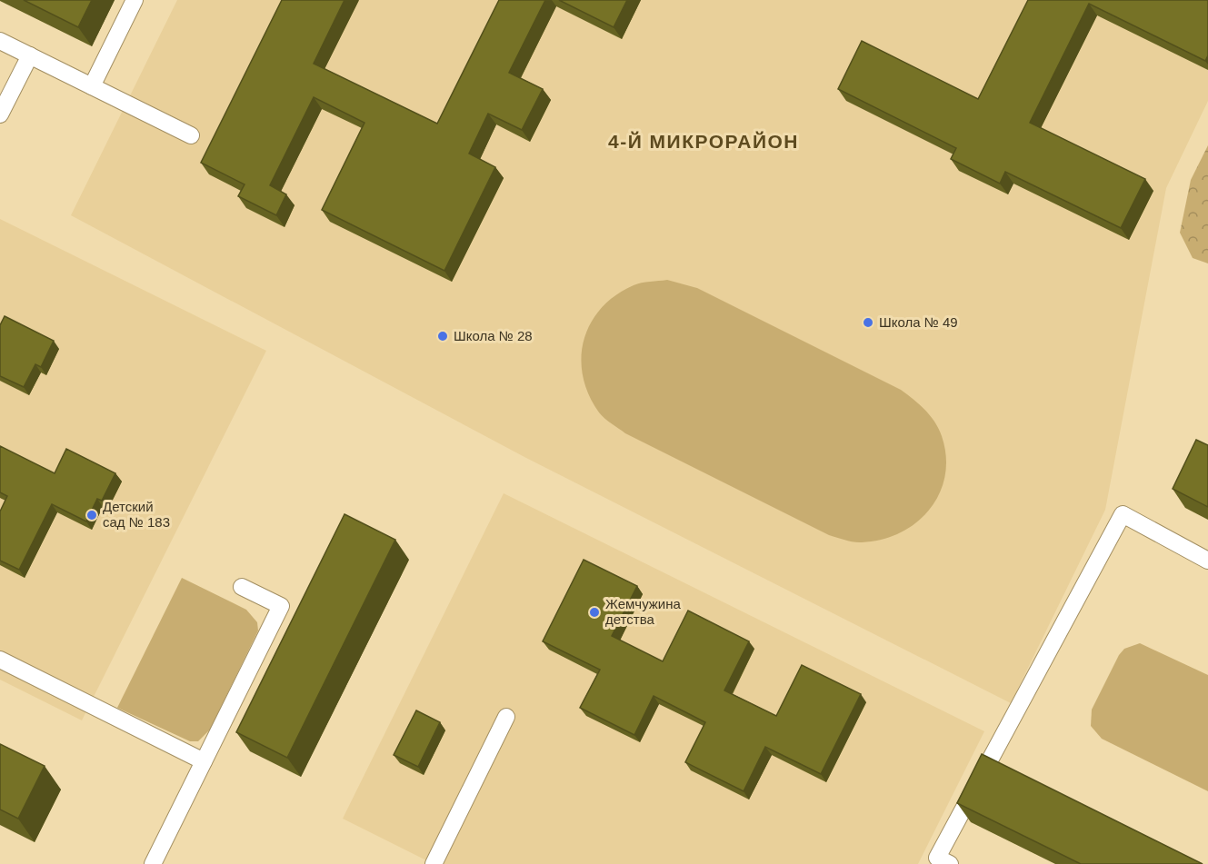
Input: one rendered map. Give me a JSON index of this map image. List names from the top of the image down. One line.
{"districts":["4-Й МИКРОРАЙОН"],"places":["Школа № 49","Школа № 28","Детский сад № 183","Жемчужина детства"]}
